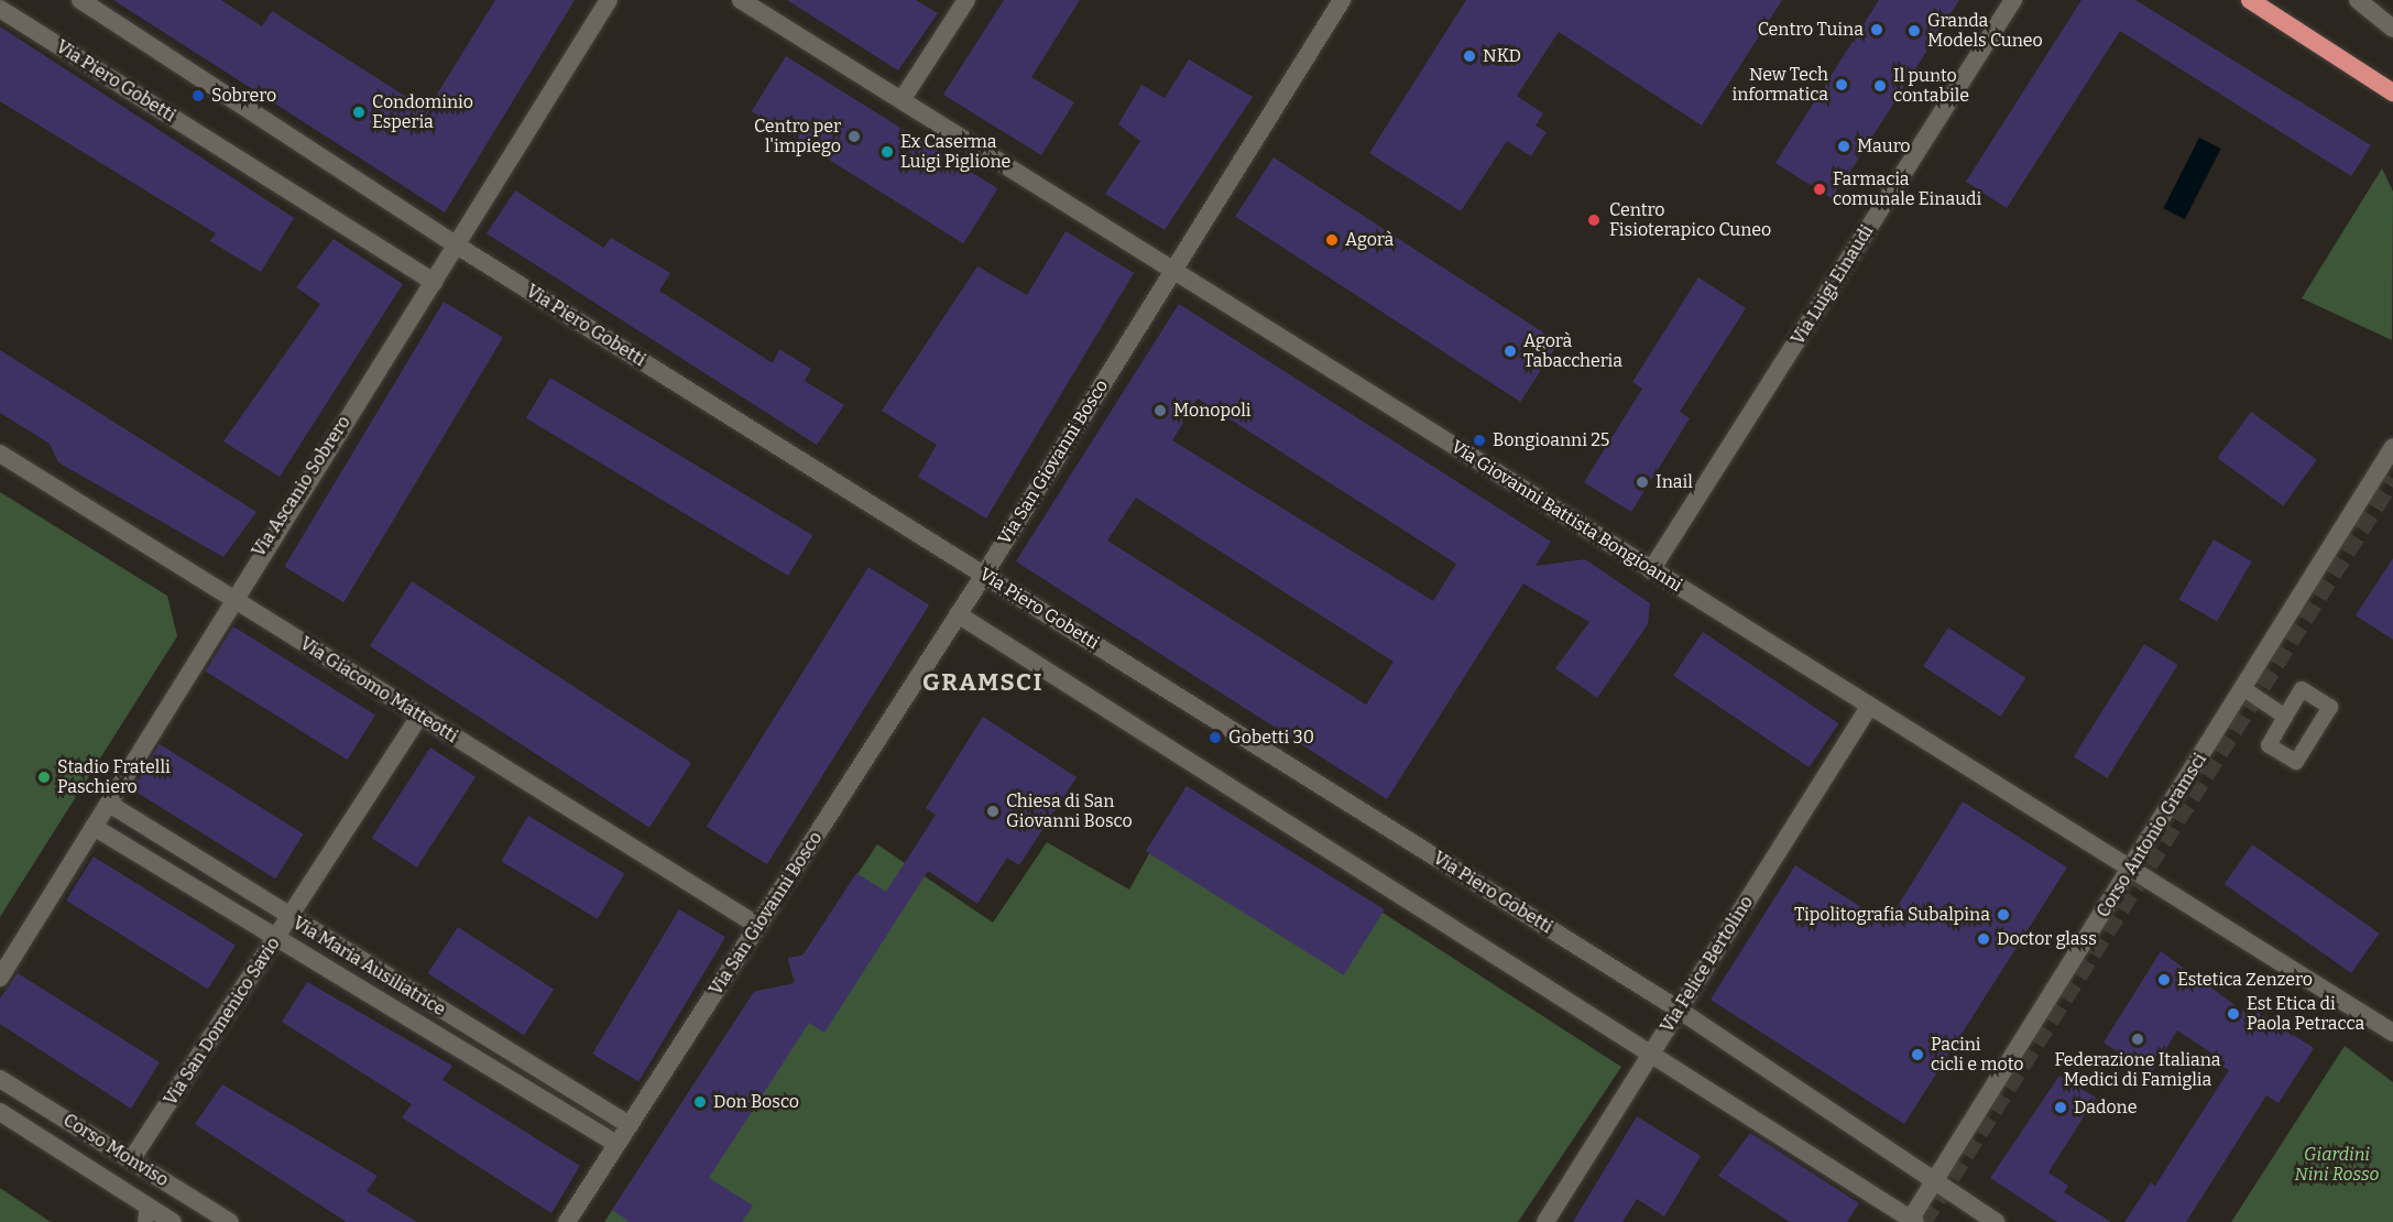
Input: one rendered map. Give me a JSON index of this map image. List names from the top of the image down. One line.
{"streets":{"street":["Via Piero Gobetti","Via Luigi Einaudi","Via San Giovanni Bosco","Via Ascanio Sobrero","Via Giovanni Battista Bongioanni","Via Giacomo Matteotti","Corso Antonio Gramsci","Via Felice Bertolino","Via Maria Ausiliatrice","Via San Domenico Savio","Corso Monviso"]},"crossings":[["Via Piero Gobetti","Via San Giovanni Bosco"],["Via Piero Gobetti","Via Ascanio Sobrero"],["Via Piero Gobetti","Corso Antonio Gramsci"],["Via Piero Gobetti","Via Felice Bertolino"],["Via Luigi Einaudi","Via Giovanni Battista Bongioanni"],["Via San Giovanni Bosco","Via Giovanni Battista Bongioanni"],["Via San Giovanni Bosco","Via Giacomo Matteotti"],["Via San Giovanni Bosco","Via Maria Ausiliatrice"],["Via Ascanio Sobrero","Via Giacomo Matteotti"],["Via Ascanio Sobrero","Via Maria Ausiliatrice"],["Via Giovanni Battista Bongioanni","Corso Antonio Gramsci"],["Via Giovanni Battista Bongioanni","Via Felice Bertolino"],["Via Giacomo Matteotti","Via San Domenico Savio"],["Via Maria Ausiliatrice","Via San Domenico Savio"],["Via San Domenico Savio","Corso Monviso"]],"districts":["GRAMSCI"],"parks":["Giardini Nini Rosso"],"places":["Centro Tuina","Granda Models Cuneo","NKD","New Tech informatica","Il punto contabile","Sobrero","Condominio Esperia","Centro per l'impiego","Mauro","Ex Caserma Luigi Piglione","Farmacia comunale Einaudi","Centro Fisioterapico Cuneo","Agorà","Agorà Tabaccheria","Monopoli","Bongioanni 25","Inail","Gobetti 30","Stadio Fratelli Paschiero","Chiesa di San Giovanni Bosco","Tipolitografia Subalpina","Doctor glass","Estetica Zenzero","Est Etica di Paola Petracca","Federazione Italiana Medici di Famiglia","Pacini cicli e moto","Don Bosco","Dadone"]}
